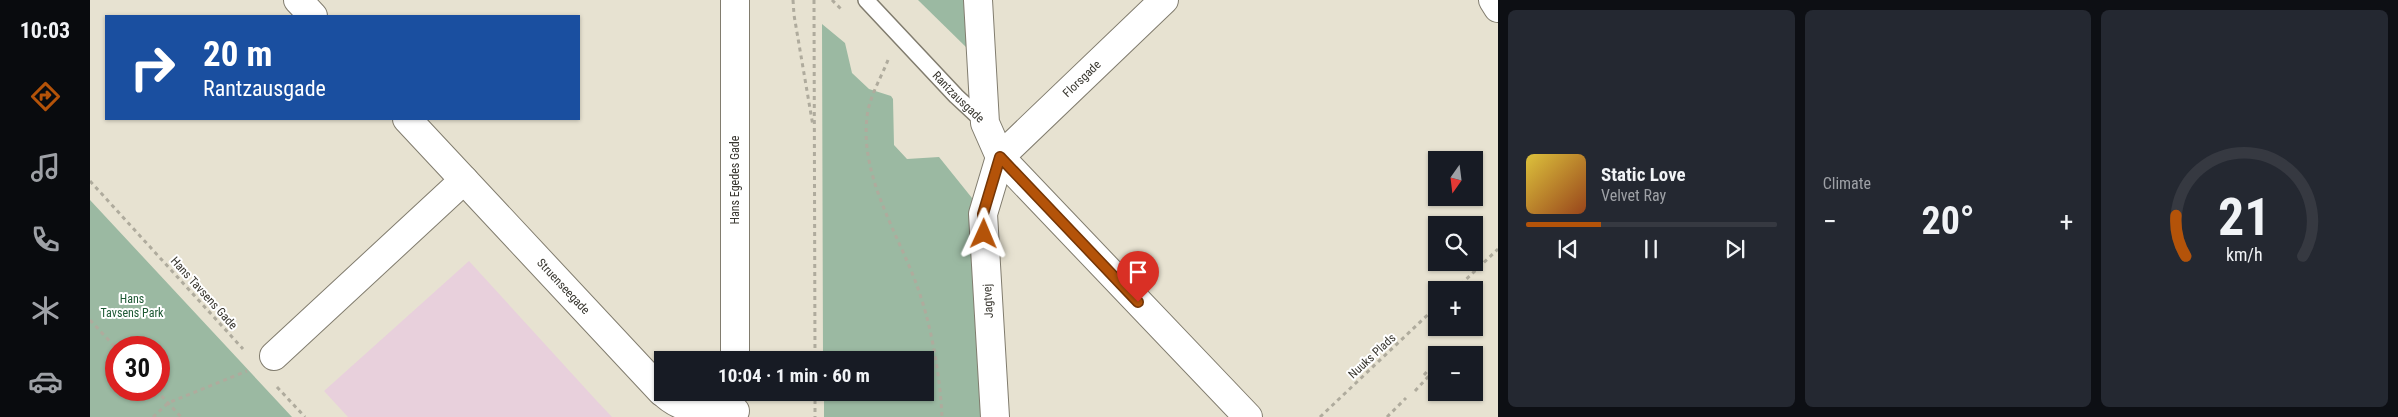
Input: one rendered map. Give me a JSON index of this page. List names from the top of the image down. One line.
{"streets":{"street":["Florsgade","Rantzausgade","Hans Egedes Gade","Struenseegade","Jagtvej"],"path":["Hans Tavsens Gade","Nuuks Plads"]},"crossings":[["Florsgade","Rantzausgade"],["Florsgade","Jagtvej"],["Rantzausgade","Jagtvej"]],"parks":["Hans Tavsens Park"],"north":"bottom","page":{"tabs":"10:03","tile":"Climate","turn":["20 m","Rantzausgade"],"map_buttons":["+","−"],"song":["Static Love","Velvet Ray"],"heat":["−","20°","+"],"limit":"30","trip":"10:04 · 1 min · 60 m","gauge":["21","km/h"]}}
